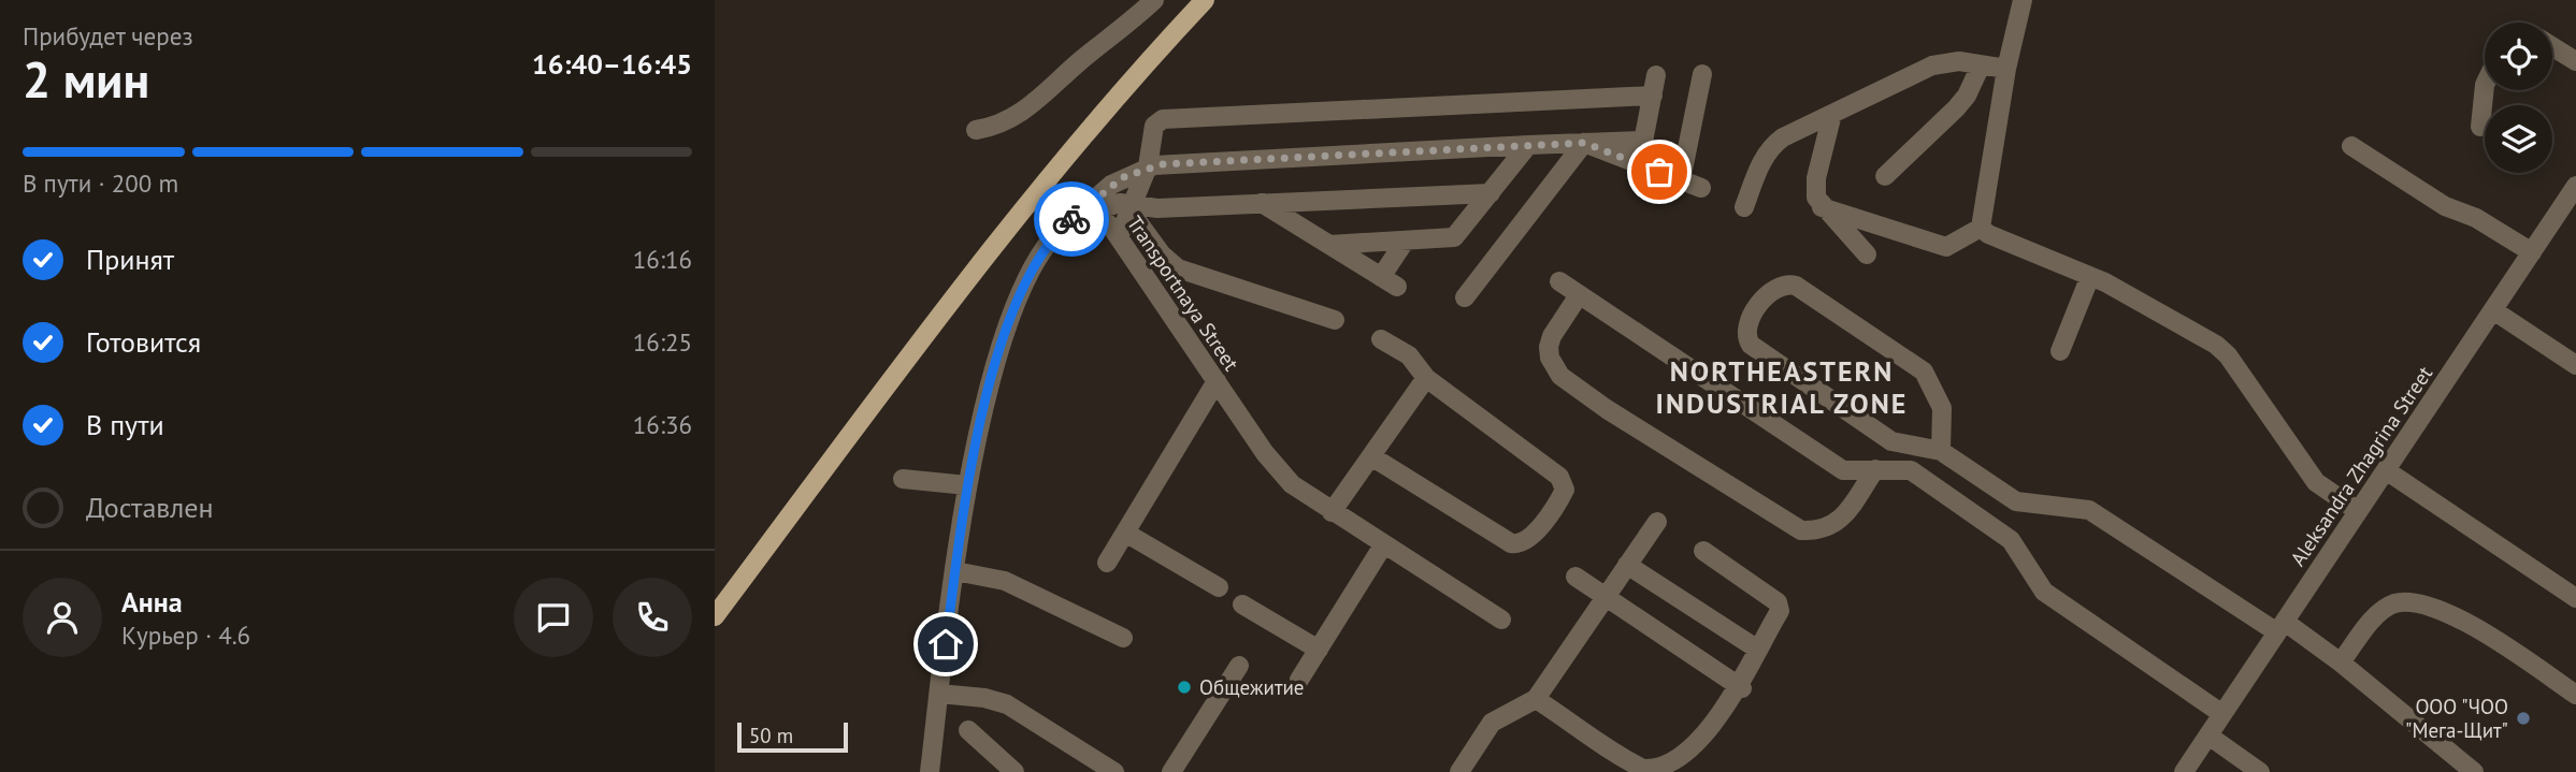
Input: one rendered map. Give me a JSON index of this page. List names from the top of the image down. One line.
{"streets":{"street":["Transportnaya Street","Aleksandra Zhagrina Street"]},"districts":["NORTHEASTERN INDUSTRIAL ZONE"],"places":["Общежитие","ООО \"ЧОО \"Мега-Щит\""],"scale_bar":"50 m","page":{"heading":["2 мин","Прибудет через","16:40–16:45"],"panel":["Анна","Курьер · 4.6"],"bar":"В пути · 200 m","list":[["Принят","16:16"],["Готовится","16:25"],["В пути","16:36"],"Доставлен"],"scale":"50 m"}}
